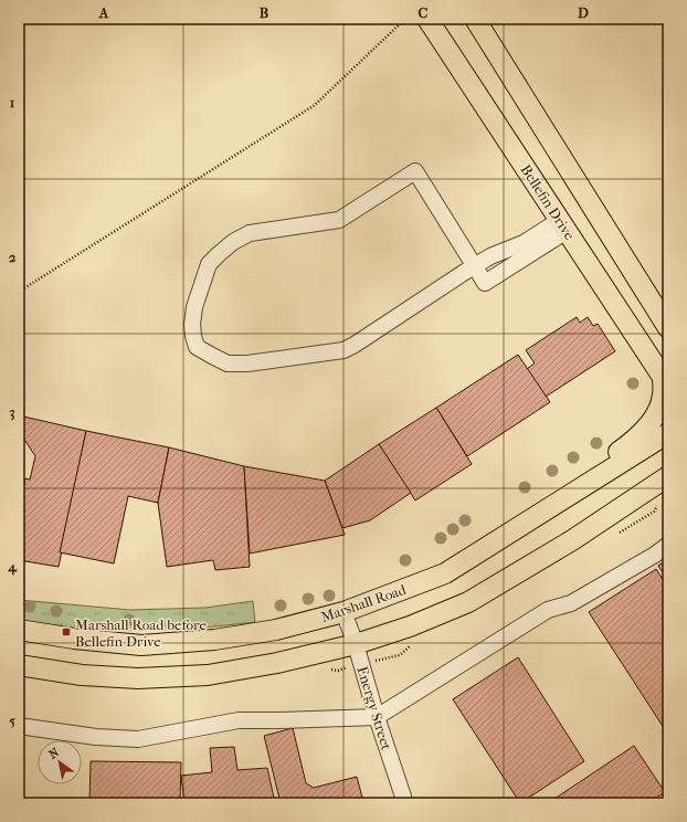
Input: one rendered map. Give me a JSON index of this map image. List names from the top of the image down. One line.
{"streets":{"main road":["Bellefin Drive","Marshall Road"],"street":["Energy Street"]},"crossings":[["Marshall Road","Energy Street"]],"places":{"transit":["Marshall Road before Bellefin Drive"]},"north":"top left","grid":{"columns":["A","B","C","D"],"rows":["1","2","3","4","5"]}}
